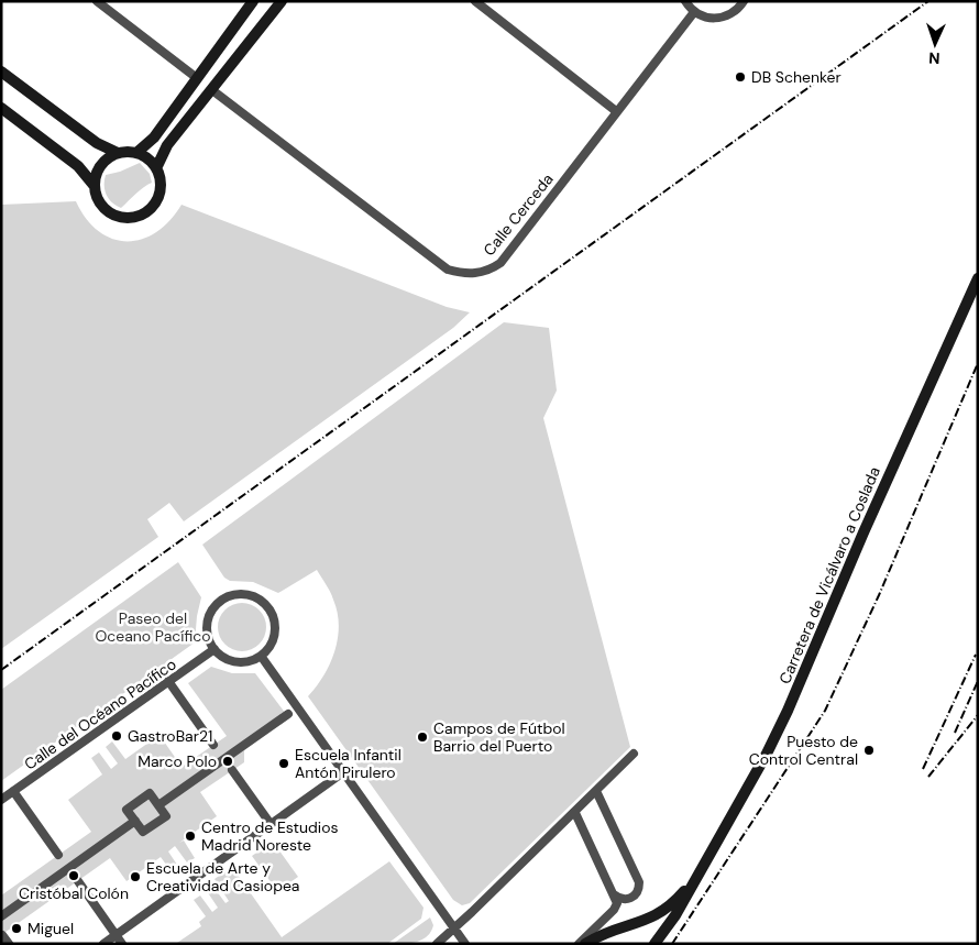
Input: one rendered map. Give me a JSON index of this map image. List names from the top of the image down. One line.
{"streets":{"main road":["Carretera de Vicálvaro a Coslada"],"street":["Calle Cerceda","Calle del Océano Pacífico"]},"parks":["Paseo del Oceano Pacífico"],"places":["DB Schenker","GastroBar21","Campos de Fútbol Barrio del Puerto","Puesto de Control Central","Marco Polo","Escuela Infantil Antón Pirulero","Centro de Estudios Madrid Noreste","Cristóbal Colón","Escuela de Arte y Creatividad Casiopea","Miguel"],"north":"bottom"}
